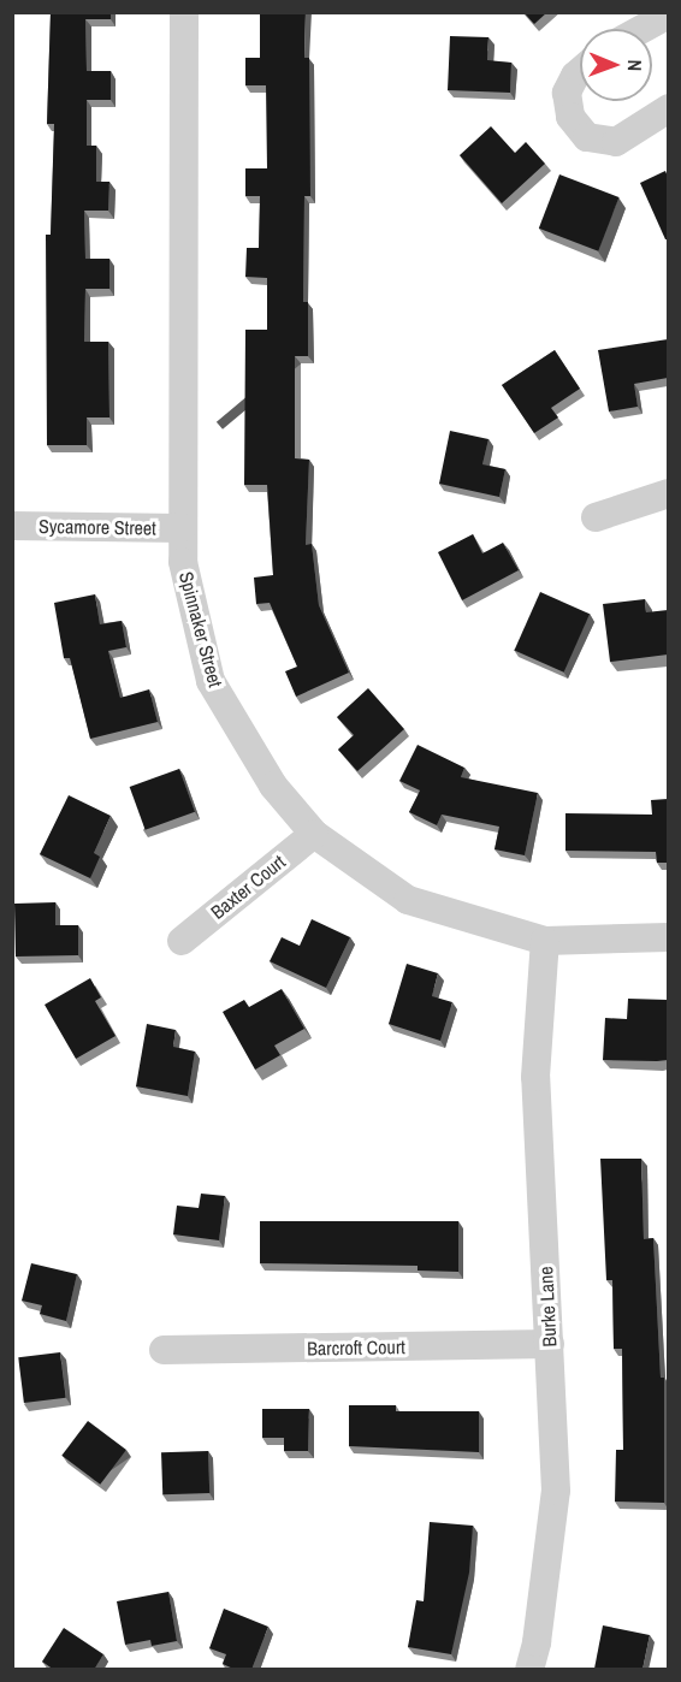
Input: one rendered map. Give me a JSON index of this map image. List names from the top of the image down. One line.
{"streets":{"street":["Sycamore Street","Spinnaker Street","Baxter Court","Burke Lane","Barcroft Court"]},"crossings":[["Sycamore Street","Spinnaker Street"],["Spinnaker Street","Baxter Court"],["Spinnaker Street","Burke Lane"],["Burke Lane","Barcroft Court"]],"north":"right"}
